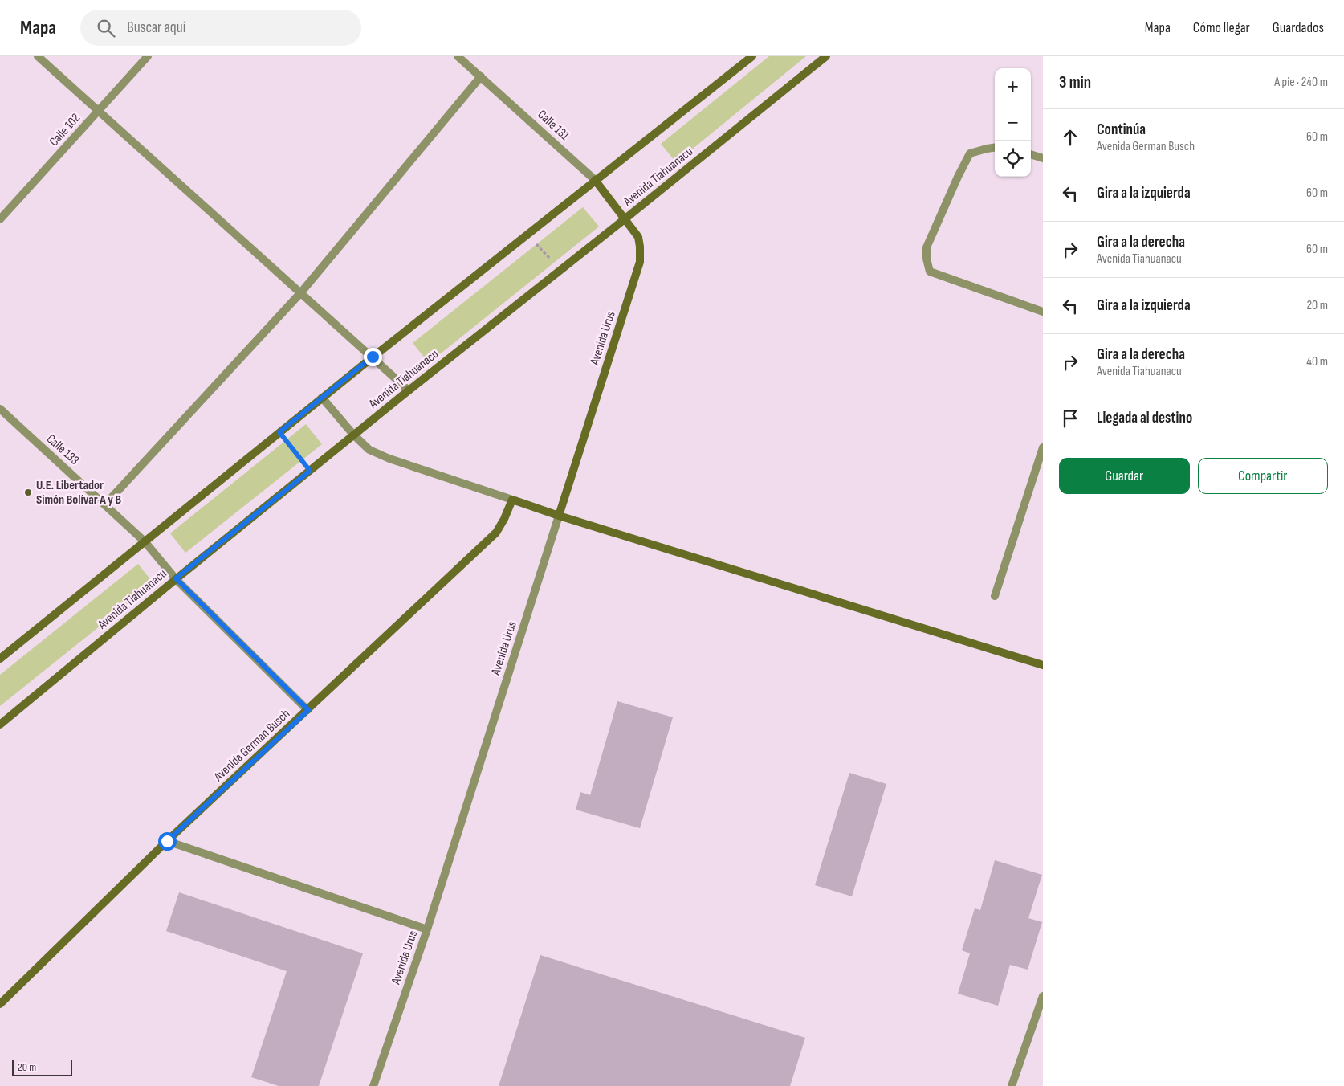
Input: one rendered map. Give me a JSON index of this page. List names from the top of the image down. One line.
{"streets":{"main road":["Calle 131","Avenida Tiahuanacu","Avenida Urus","Avenida German Busch"],"street":["Calle 102","Calle 133"]},"crossings":[["Calle 131","Avenida Tiahuanacu"],["Calle 131","Avenida Urus"],["Avenida Tiahuanacu","Avenida Urus"],["Avenida Tiahuanacu","Calle 133"],["Calle 133","Avenida German Busch"]],"places":["U.E. Libertador Simón Bolívar A y B"],"scale_bar":"20 m","page":{"header":"Mapa","search":"Buscar aquí","nav":["Mapa","Cómo llegar","Guardados"],"heading":["3 min","A pie · 240 m"],"map_buttons":["+","−"],"list":[["Continúa","Avenida German Busch","60 m"],["Gira a la izquierda","60 m"],["Gira a la derecha","Avenida Tiahuanacu","60 m"],["Gira a la izquierda","20 m"],["Gira a la derecha","Avenida Tiahuanacu","40 m"],"Llegada al destino"],"buttons":["Guardar","Compartir"],"scale":"20 m"}}
